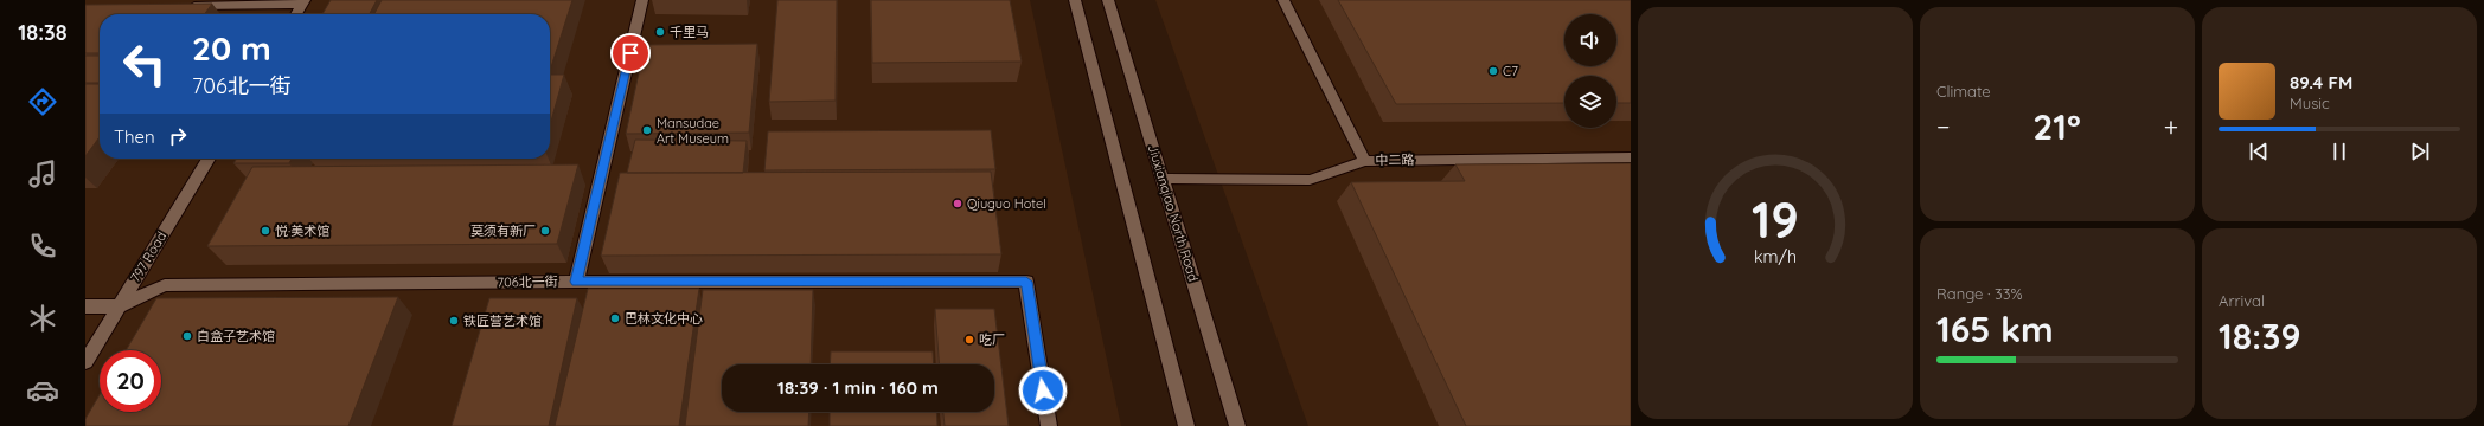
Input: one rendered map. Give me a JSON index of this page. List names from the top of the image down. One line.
{"streets":{"street":["中二路","Jiuxianqiao North Road","797 Road","706北一街"]},"crossings":[["中二路","Jiuxianqiao North Road"],["797 Road","706北一街"]],"places":["千里马","C7","Mansudae Art Museum","Qiuguo Hotel","悦·美术馆","莫须有新厂","巴林文化中心","铁匠营艺术馆","白盒子艺术馆","吃厂"],"page":{"tabs":"18:38","tile":["Climate",["Range · 33%","165 km"],["Arrival","18:39"]],"turn":["20 m","706北一街"],"song":["89.4 FM","Music"],"heat":["−","21°","+"],"then":"Then","limit":"20","trip":"18:39 · 1 min · 160 m","gauge":["19","km/h"]}}
